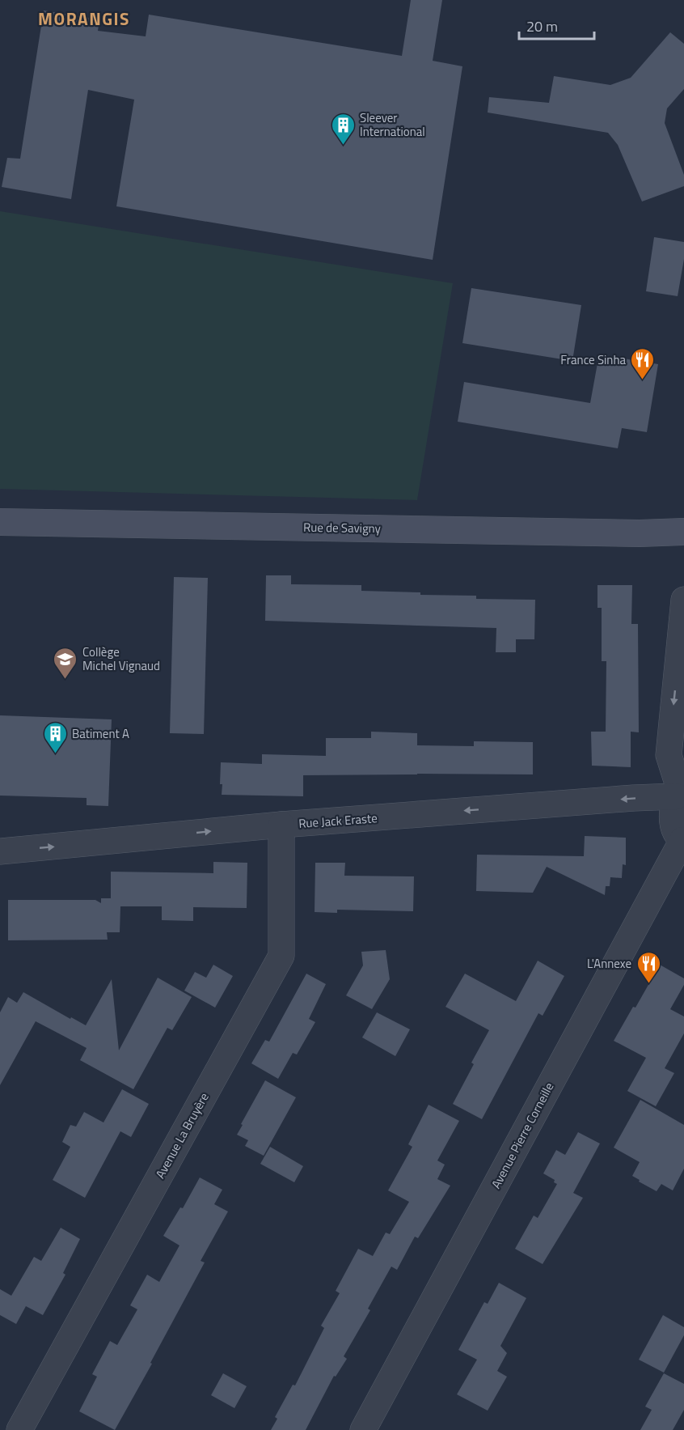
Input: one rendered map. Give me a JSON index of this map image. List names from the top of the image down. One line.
{"streets":{"street":["Rue de Savigny","Rue Jack Eraste","Avenue La Bruyère","Avenue Pierre Corneille"]},"crossings":[["Rue Jack Eraste","Avenue La Bruyère"]],"districts":["MORANGIS"],"places":{"building":["Sleever International","Batiment A"],"restaurant":["France Sinha","L'Annexe"],"school or university":["Collège Michel Vignaud"]},"scale_bar":"20 m"}
